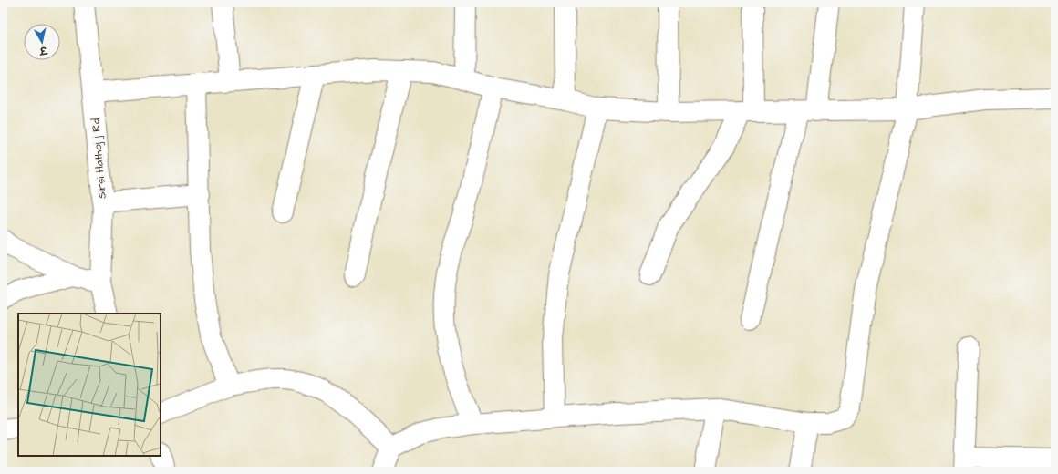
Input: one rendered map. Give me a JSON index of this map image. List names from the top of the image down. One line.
{"streets":{"street":["Sirsi Hathoj j Rd"]},"north":"bottom"}
